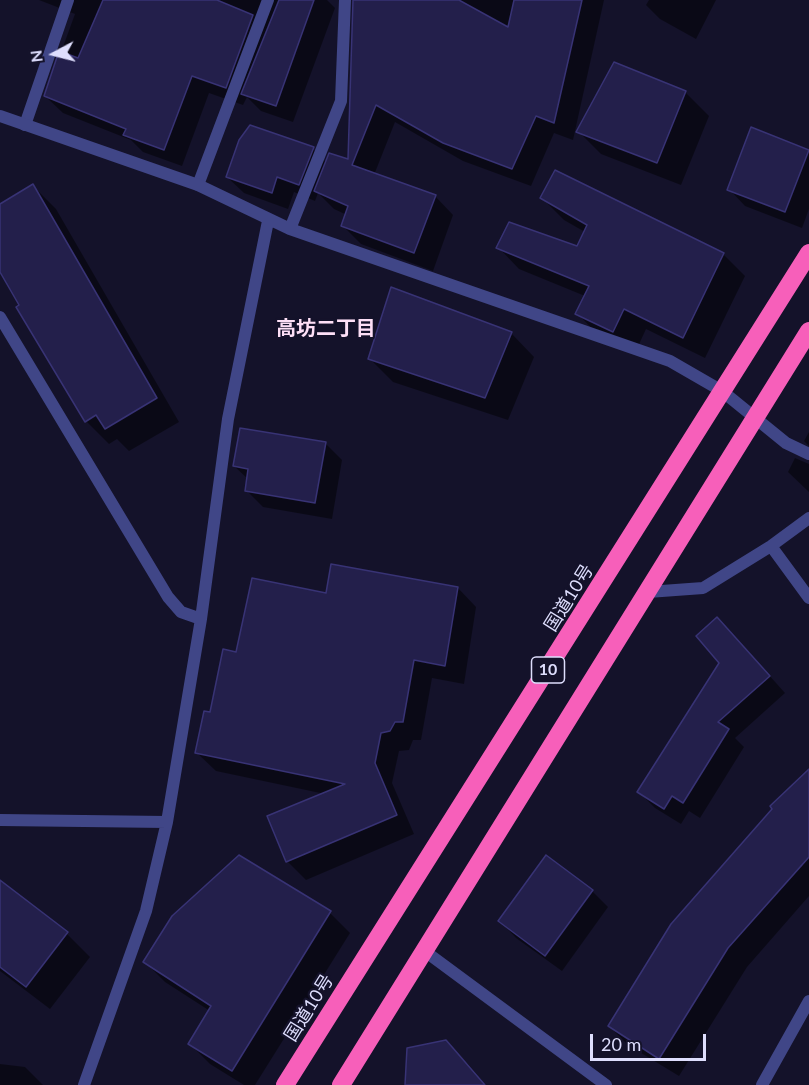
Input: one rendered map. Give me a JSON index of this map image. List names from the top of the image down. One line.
{"streets":{"highway":["国道10号","10"]},"districts":["高坊二丁目"],"scale_bar":"20 m","north":"left"}
